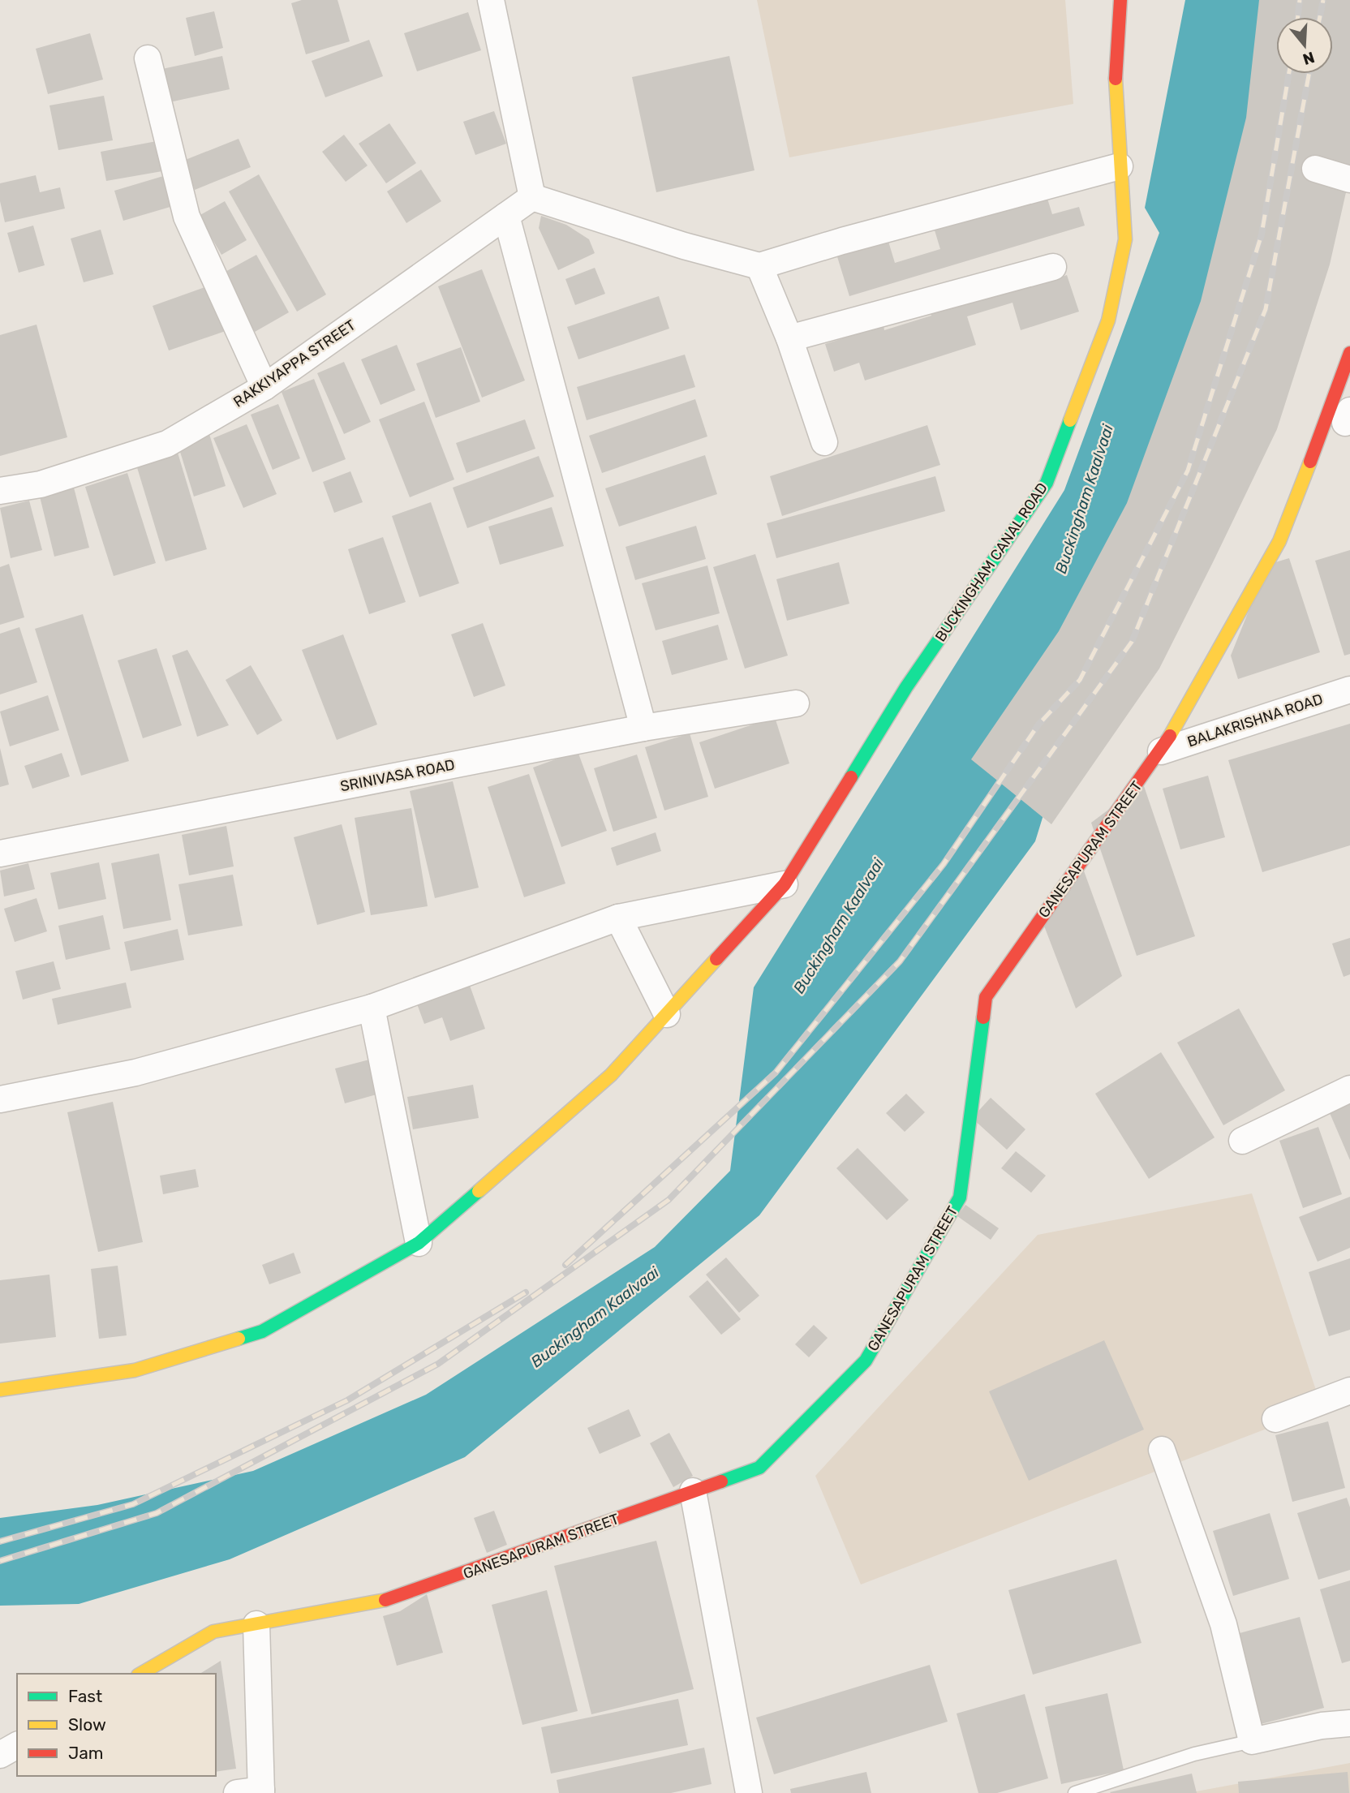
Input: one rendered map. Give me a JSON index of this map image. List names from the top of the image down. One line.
{"streets":{"street":["RAKKIYAPPA STREET","BUCKINGHAM CANAL ROAD","BALAKRISHNA ROAD","SRINIVASA ROAD","GANESAPURAM STREET"]},"crossings":[["BALAKRISHNA ROAD","GANESAPURAM STREET"]],"water":["Buckingham Kaalvaai"],"legend":["Fast","Slow","Jam"],"north":"bottom"}
